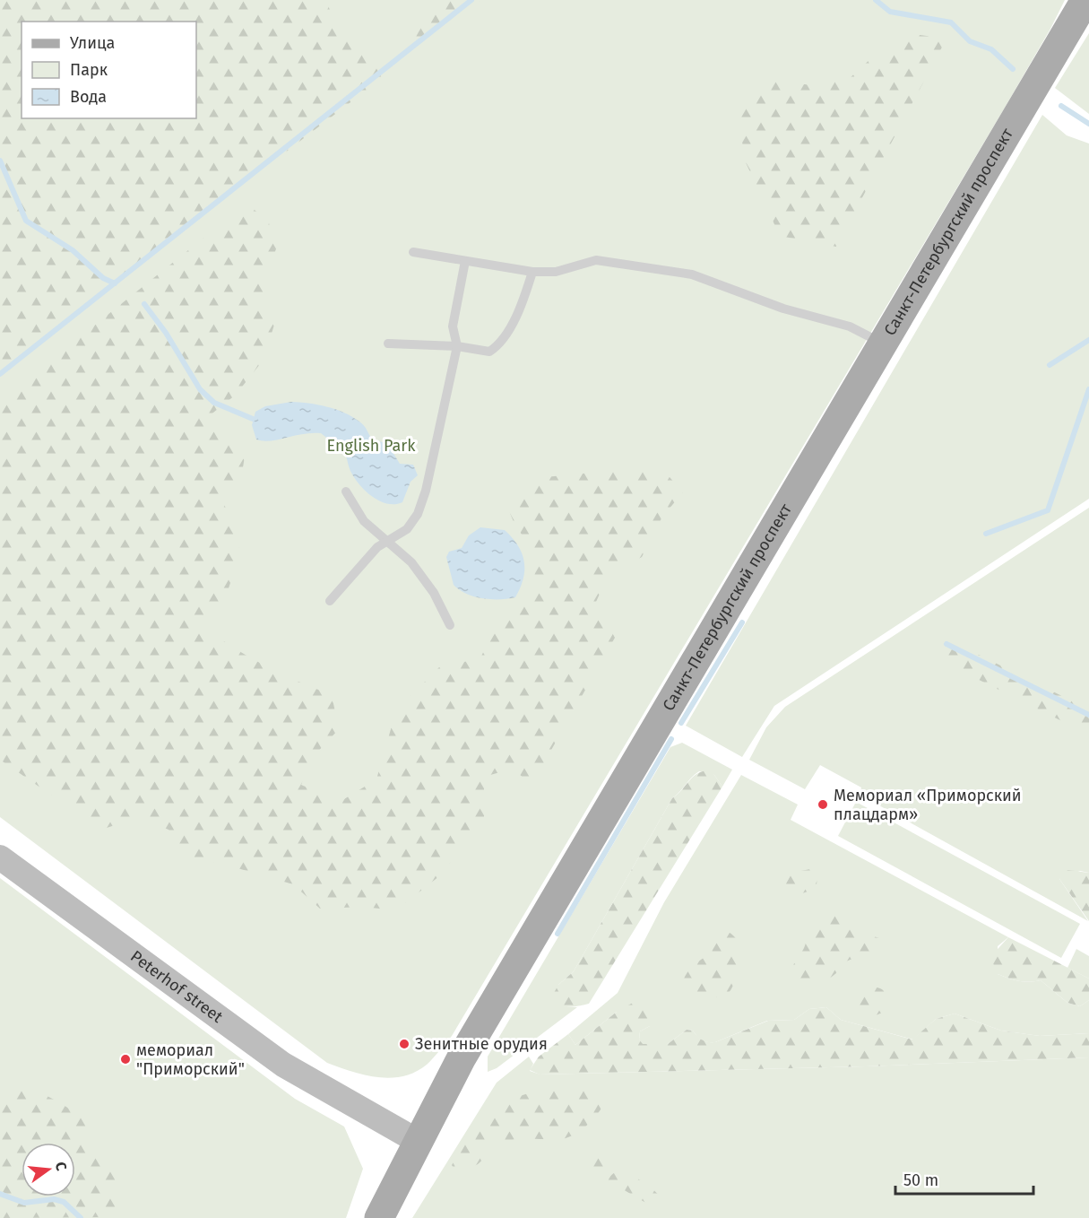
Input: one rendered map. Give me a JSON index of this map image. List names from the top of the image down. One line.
{"streets":{"main road":["Санкт-Петербургский проспект"]},"parks":["English Park"],"places":["Мемориал «Приморский плацдарм»","Зенитные орудия","мемориал \"Приморский\""],"legend":["Улица","Парк","Вода"],"scale_bar":"50 m","north":"right"}
